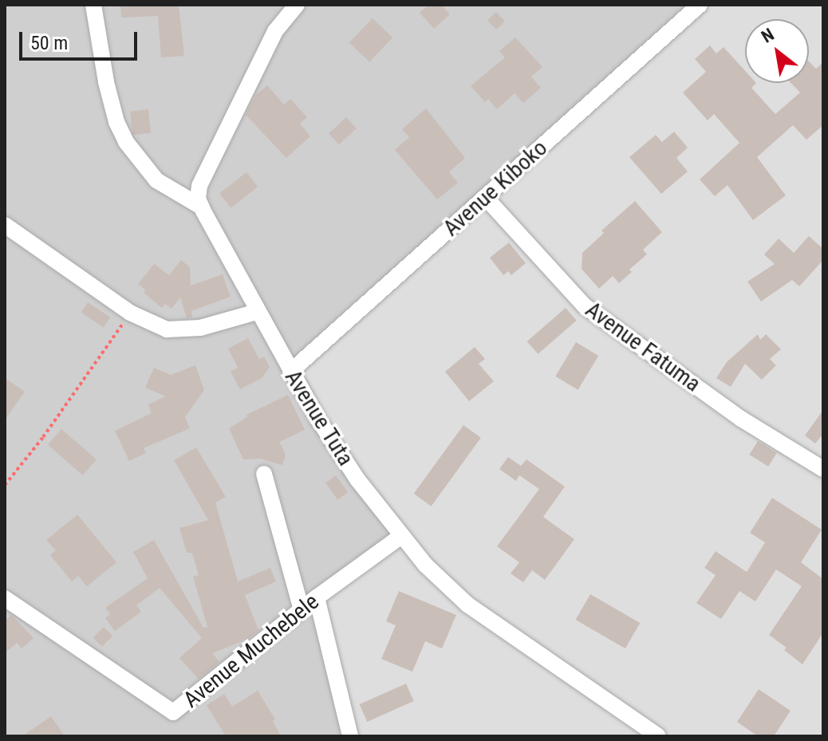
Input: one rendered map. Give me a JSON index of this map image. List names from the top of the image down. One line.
{"streets":{"street":["Avenue Kiboko","Avenue Fatuma","Avenue Tuta","Avenue Muchebele"]},"crossings":[["Avenue Kiboko","Avenue Fatuma"],["Avenue Kiboko","Avenue Tuta"],["Avenue Tuta","Avenue Muchebele"]],"scale_bar":"50 m","north":"top left"}
